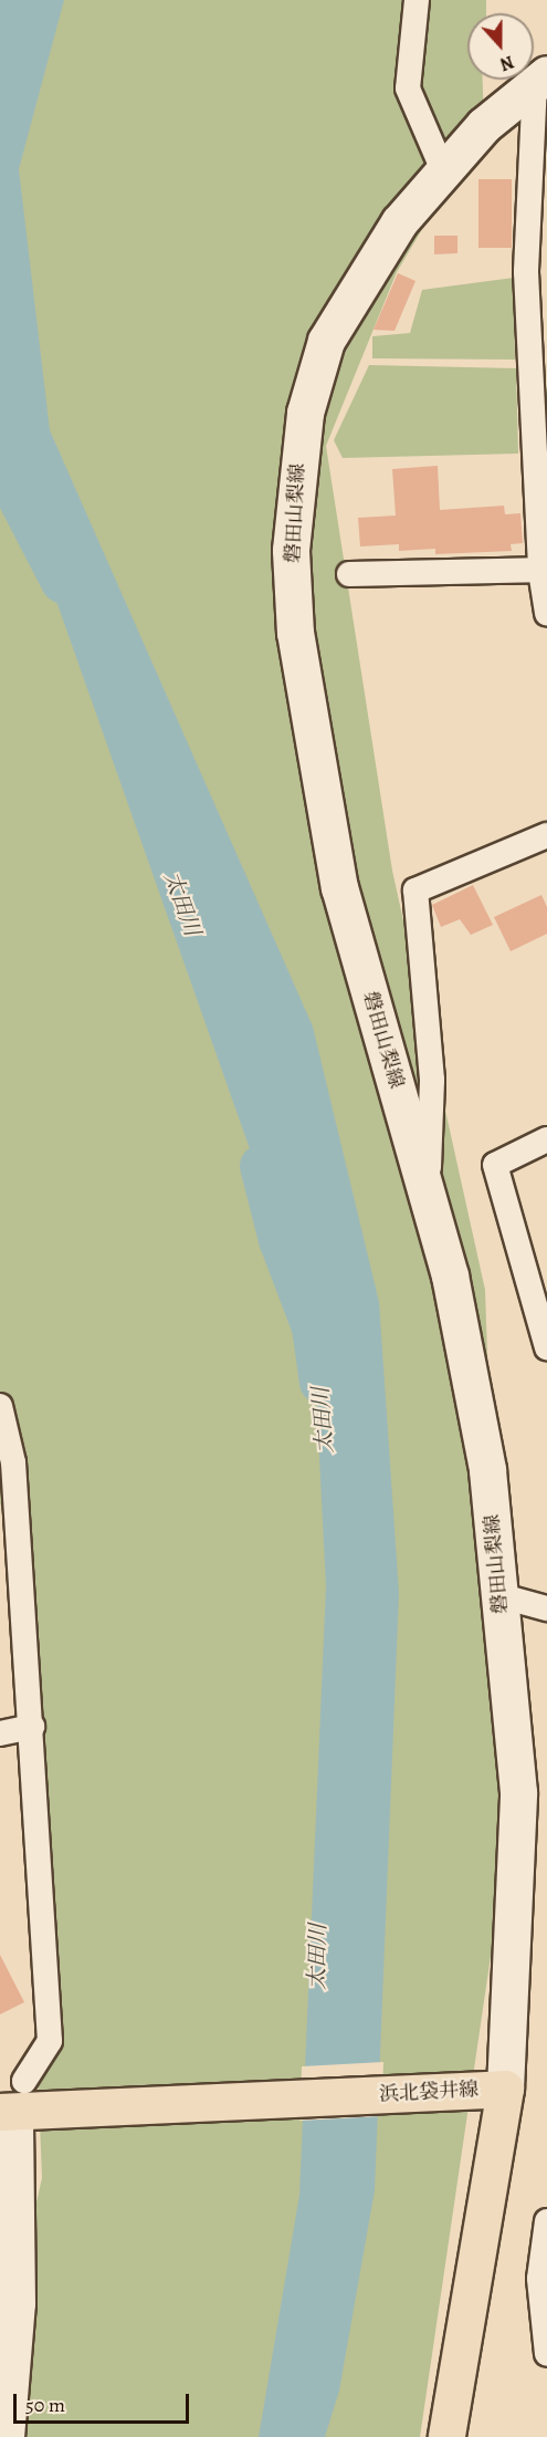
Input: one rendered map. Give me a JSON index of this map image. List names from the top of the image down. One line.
{"streets":{"main road":["磐田山梨線","浜北袋井線"]},"crossings":[["磐田山梨線","浜北袋井線"]],"water":["太田川"],"scale_bar":"50 m","north":"bottom"}
